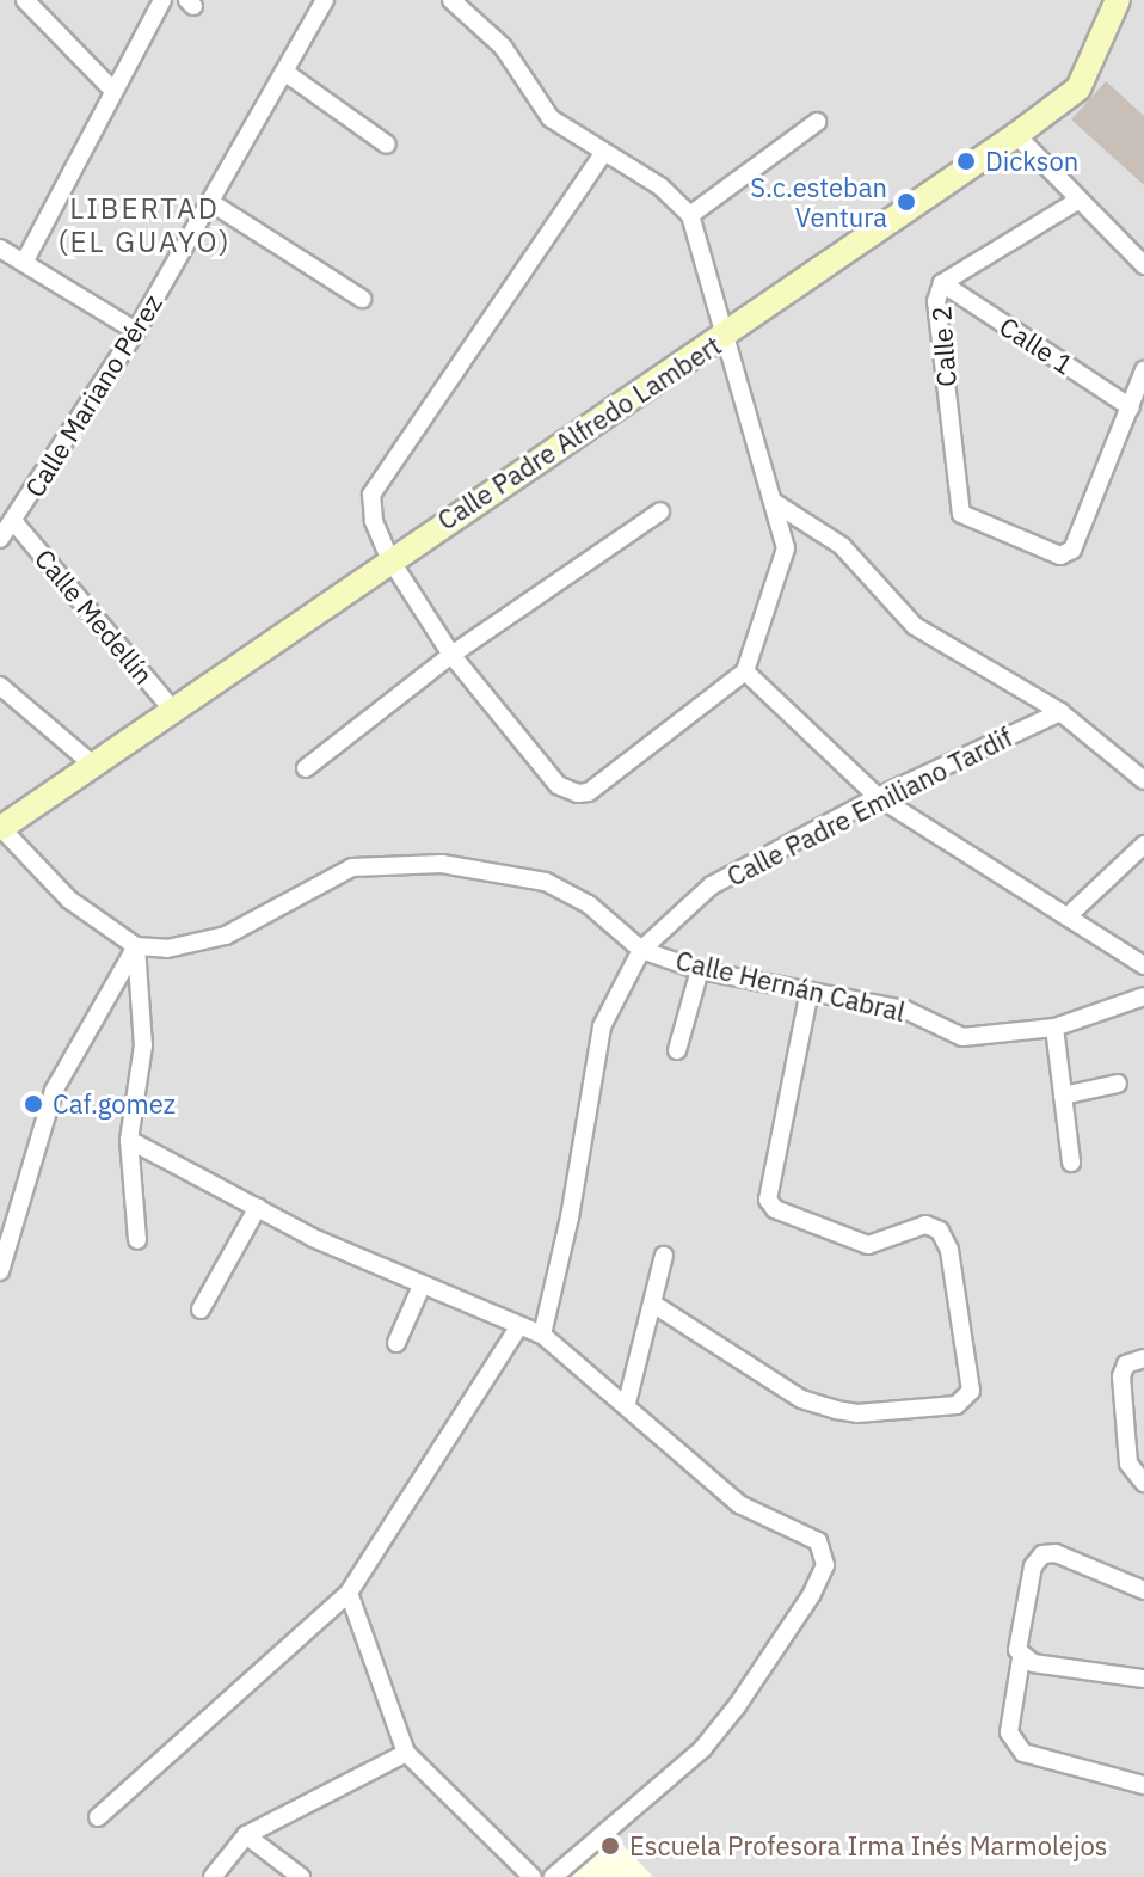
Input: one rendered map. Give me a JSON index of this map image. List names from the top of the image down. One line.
{"streets":{"street":["Calle 1","Calle 2","Calle Mariano Pérez","Calle Padre Alfredo Lambert","Calle Medellín","Calle Padre Emiliano Tardif","Calle Hernán Cabral"]},"crossings":[["Calle 1","Calle 2"],["Calle Mariano Pérez","Calle Medellín"],["Calle Padre Alfredo Lambert","Calle Medellín"],["Calle Padre Emiliano Tardif","Calle Hernán Cabral"]],"districts":["LIBERTAD (EL GUAYO)"],"places":["Dickson","S.c.esteban Ventura","Caf.gomez","Escuela Profesora Irma Inés Marmolejos"]}
